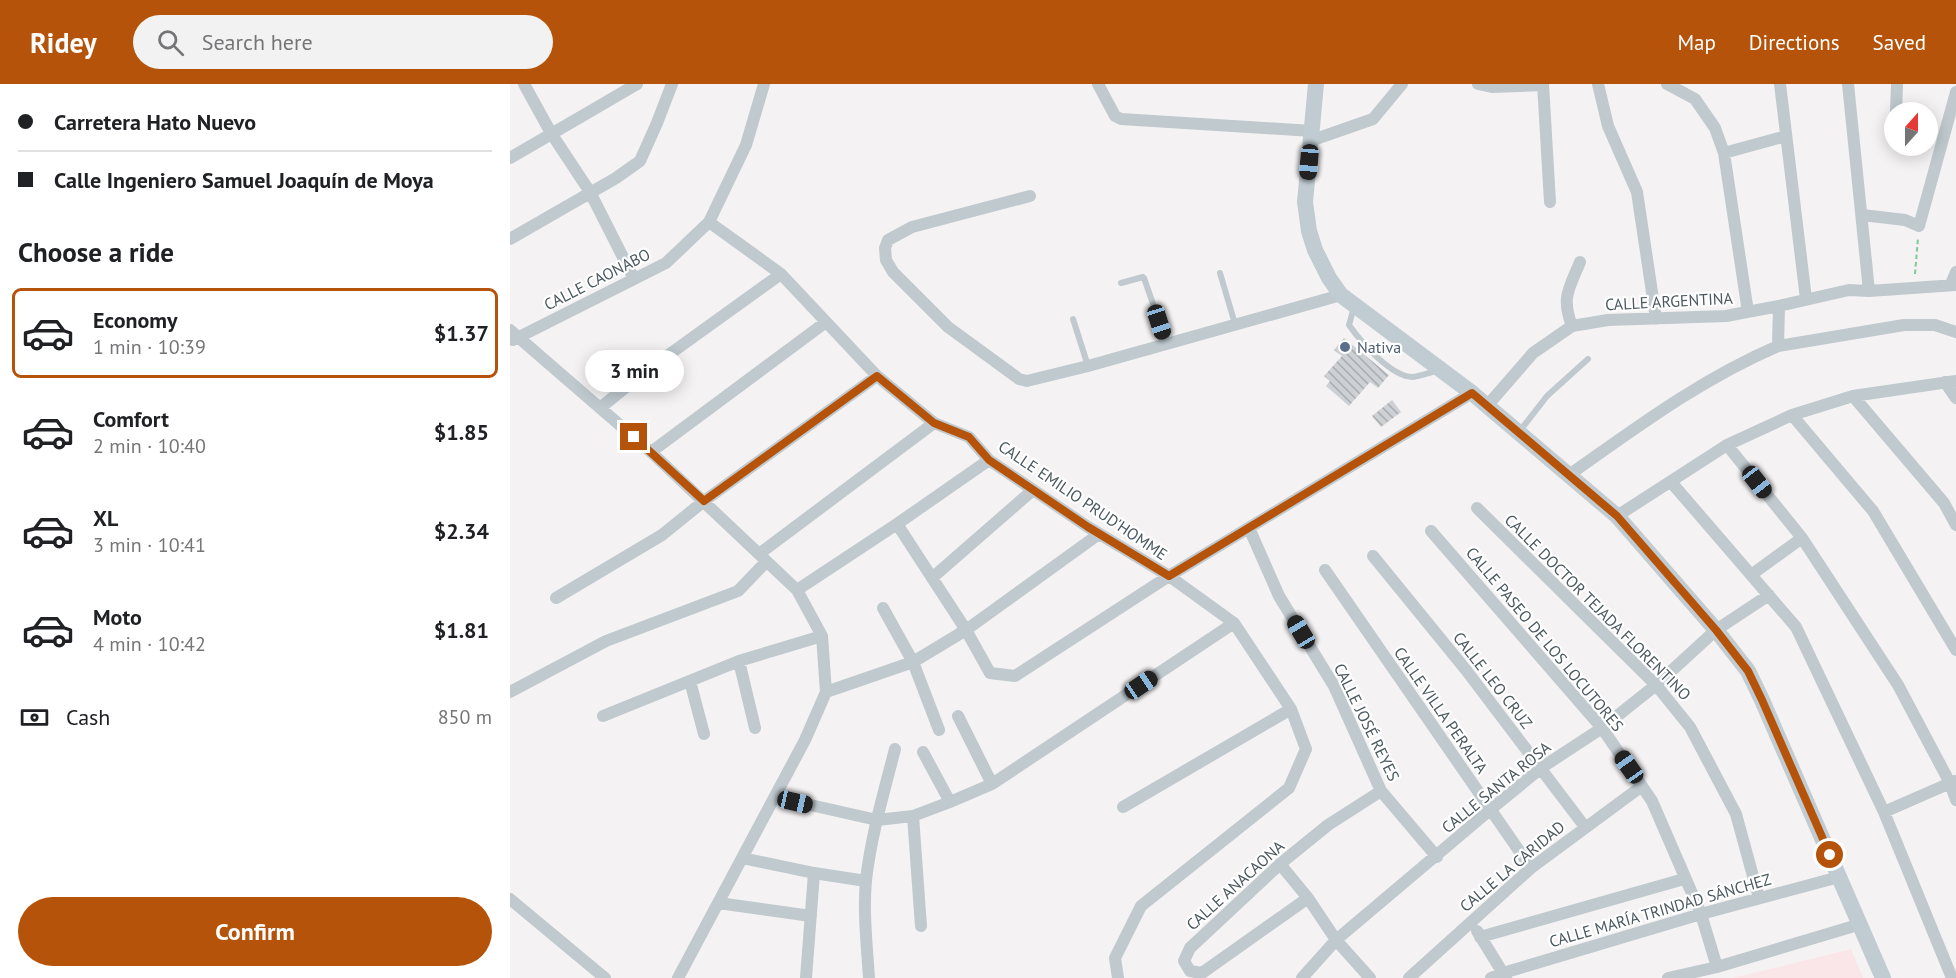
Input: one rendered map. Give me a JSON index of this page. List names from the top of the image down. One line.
{"streets":{"street":["CALLE CAONABO","CALLE ARGENTINA","CALLE EMILIO PRUD'HOMME","CALLE DOCTOR TEJADA FLORENTINO","CALLE PASEO DE LOS LOCUTORES","CALLE LEO CRUZ","CALLE VILLA PERALTA","CALLE JOSÉ REYES","CALLE SANTA ROSA","CALLE LA CARIDAD","CALLE ANACAONA","CALLE MARÍA TRINDAD SÁNCHEZ"]},"crossings":[["CALLE CAONABO","CALLE EMILIO PRUD'HOMME"],["CALLE DOCTOR TEJADA FLORENTINO","CALLE SANTA ROSA"],["CALLE DOCTOR TEJADA FLORENTINO","CALLE MARÍA TRINDAD SÁNCHEZ"],["CALLE PASEO DE LOS LOCUTORES","CALLE SANTA ROSA"],["CALLE PASEO DE LOS LOCUTORES","CALLE LA CARIDAD"],["CALLE PASEO DE LOS LOCUTORES","CALLE MARÍA TRINDAD SÁNCHEZ"],["CALLE LEO CRUZ","CALLE SANTA ROSA"],["CALLE LEO CRUZ","CALLE LA CARIDAD"],["CALLE VILLA PERALTA","CALLE SANTA ROSA"],["CALLE VILLA PERALTA","CALLE LA CARIDAD"],["CALLE JOSÉ REYES","CALLE SANTA ROSA"],["CALLE JOSÉ REYES","CALLE ANACAONA"]],"places":["Nativa"],"north":"top","page":{"header":"Ridey","search":"Search here","nav":["Map","Directions","Saved"],"banner":["Carretera Hato Nuevo","Calle Ingeniero Samuel Joaquín de Moya"],"heading":"Choose a ride","list":[{"name":"Economy","note":"1 min · 10:39","value":"$1.37"},{"name":"Comfort","note":"2 min · 10:40","value":"$1.85"},{"name":"XL","note":"3 min · 10:41","value":"$2.34"},{"name":"Moto","note":"4 min · 10:42","value":"$1.81"}],"bubble":"3 min","pay":["Cash","850 m"],"buttons":"Confirm"}}
